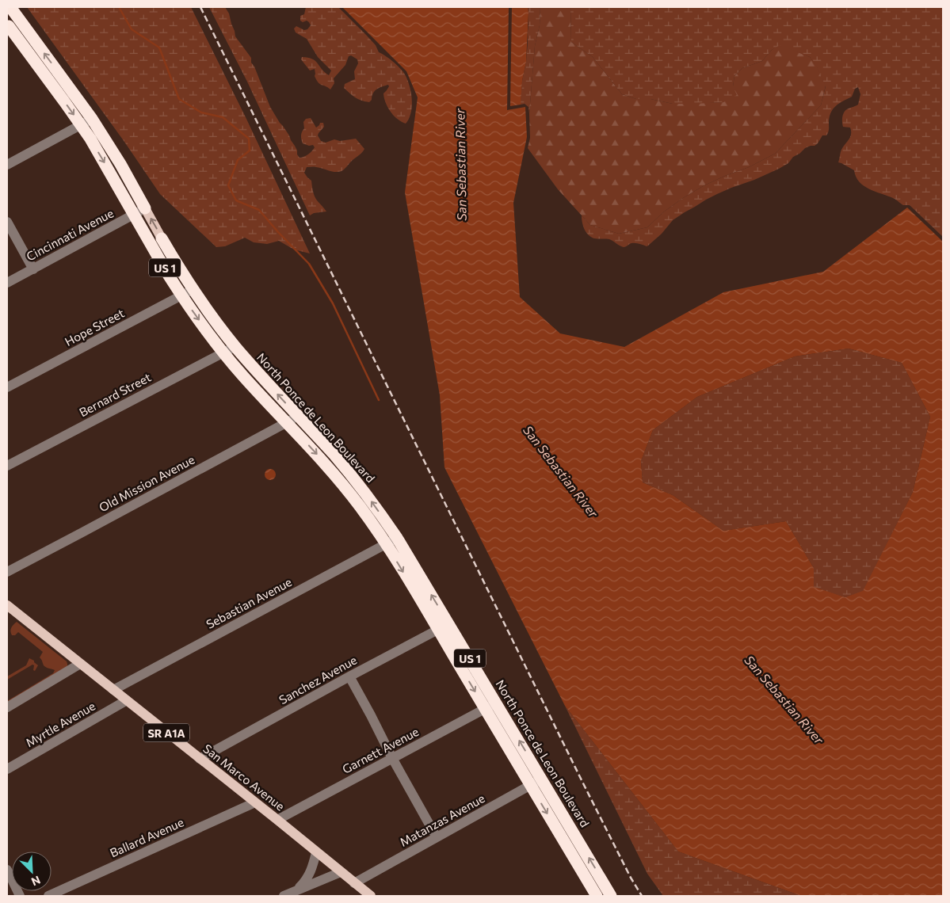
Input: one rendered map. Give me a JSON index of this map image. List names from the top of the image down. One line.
{"streets":{"highway":["US 1","North Ponce de Leon Boulevard"],"main road":["SR A1A","San Marco Avenue"],"street":["Cincinnati Avenue","Hope Street","Bernard Street","Old Mission Avenue","Sebastian Avenue","Sanchez Avenue","Myrtle Avenue","Garnett Avenue","Matanzas Avenue","Ballard Avenue"]},"crossings":[["Cincinnati Avenue","North Ponce de Leon Boulevard"],["Hope Street","North Ponce de Leon Boulevard"],["Bernard Street","North Ponce de Leon Boulevard"],["North Ponce de Leon Boulevard","Old Mission Avenue"],["North Ponce de Leon Boulevard","Sebastian Avenue"],["North Ponce de Leon Boulevard","Sanchez Avenue"],["North Ponce de Leon Boulevard","Garnett Avenue"],["North Ponce de Leon Boulevard","Matanzas Avenue"],["Sebastian Avenue","San Marco Avenue"],["Sanchez Avenue","San Marco Avenue"],["Myrtle Avenue","San Marco Avenue"],["Garnett Avenue","San Marco Avenue"],["San Marco Avenue","Matanzas Avenue"],["San Marco Avenue","Ballard Avenue"]],"water":["San Sebastian River"],"north":"bottom right"}
